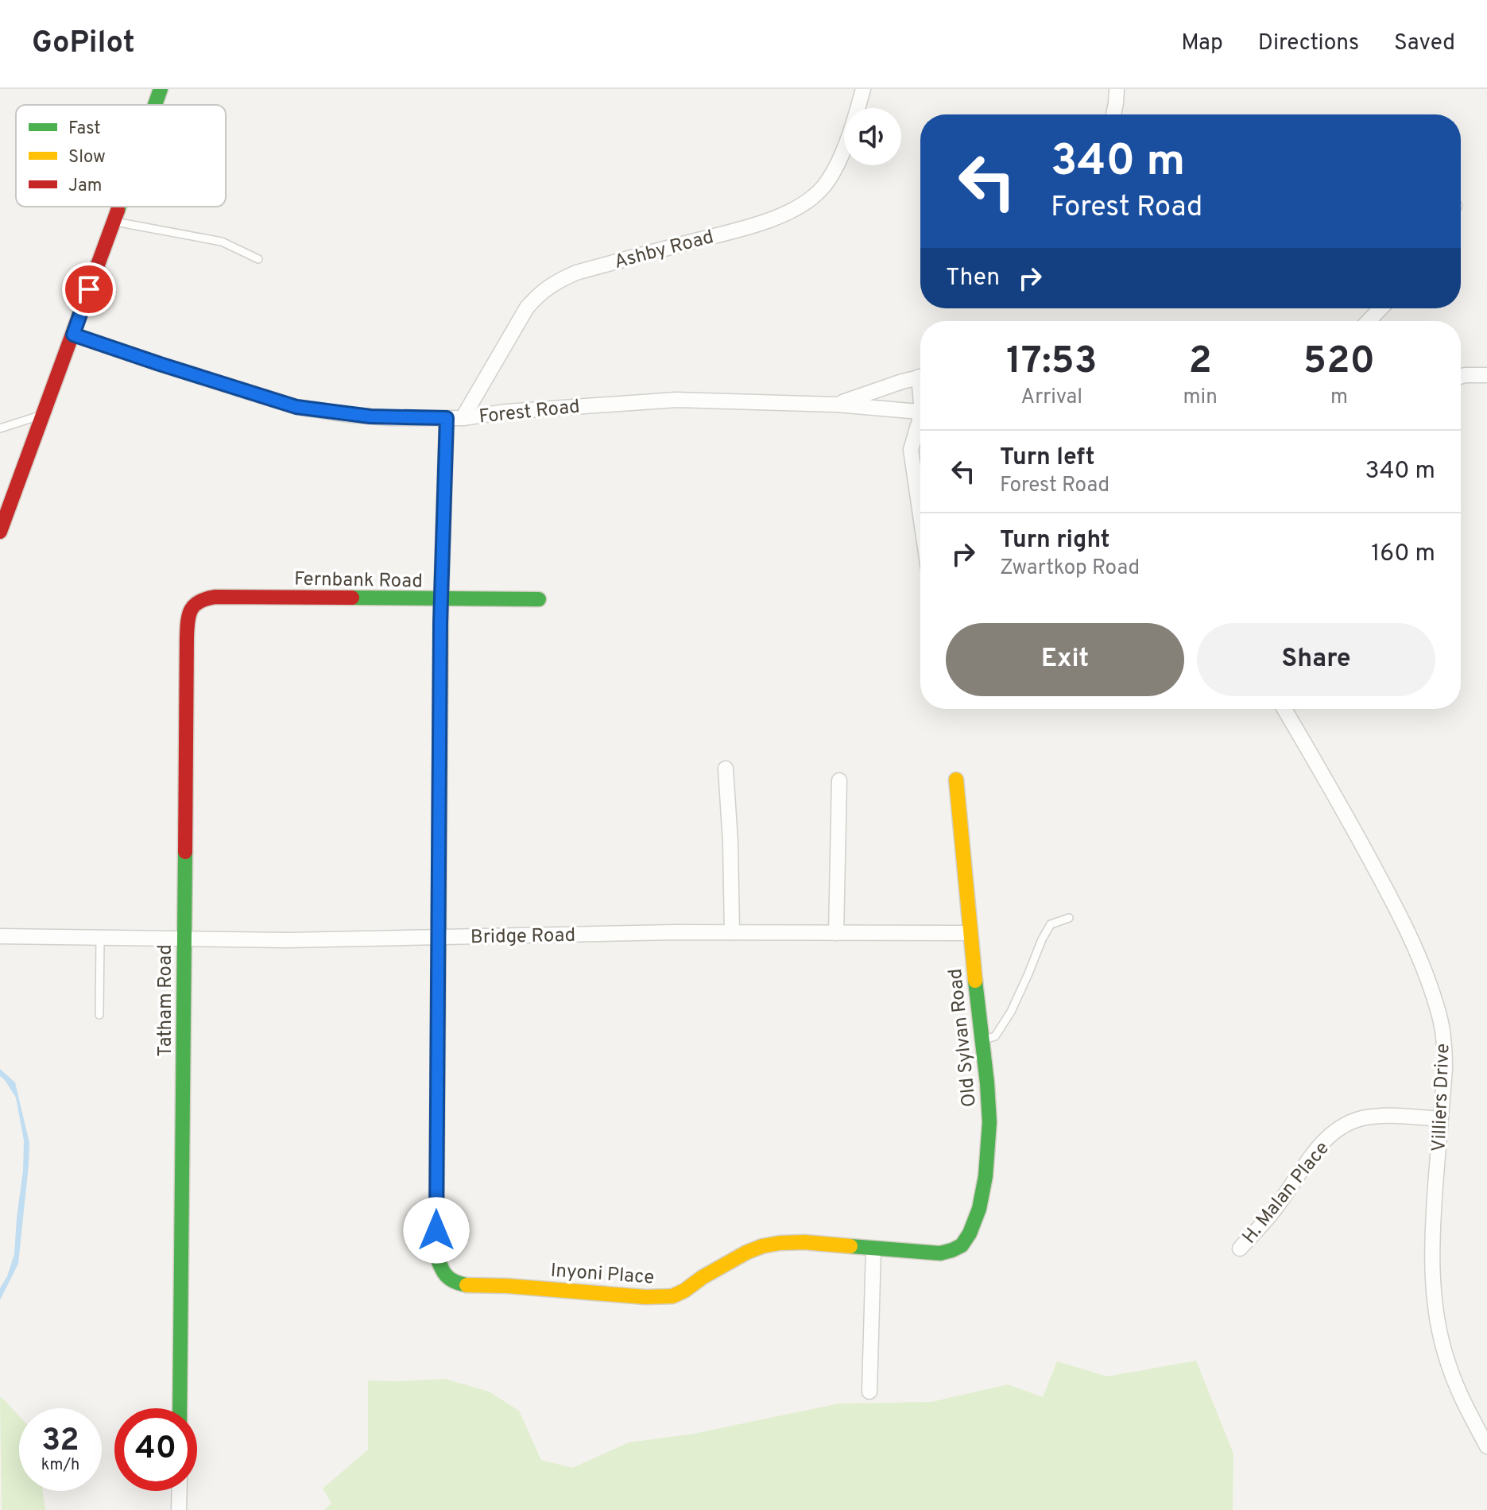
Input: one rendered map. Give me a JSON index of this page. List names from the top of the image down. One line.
{"streets":{"street":["Ashby Road","Forest Road","Fernbank Road","Bridge Road","Tatham Road","Old Sylvan Road","Villiers Drive","H. Malan Place","Inyoni Place"]},"crossings":[["Ashby Road","Forest Road"],["Fernbank Road","Tatham Road"],["Bridge Road","Tatham Road"],["Bridge Road","Old Sylvan Road"],["Bridge Road","Inyoni Place"],["Old Sylvan Road","Inyoni Place"],["Villiers Drive","H. Malan Place"]],"legend":["Fast","Slow","Jam"],"page":{"header":"GoPilot","nav":["Map","Directions","Saved"],"turn":["340 m","Forest Road"],"then":"Then","eta":["17:53","Arrival","2","min","520","m"],"list":[{"name":"Turn left","note":"Forest Road","value":"340 m"},{"name":"Turn right","note":"Zwartkop Road","value":"160 m"}],"buttons":["Exit","Share"],"speed":"32 km/h","limit":"40"}}
